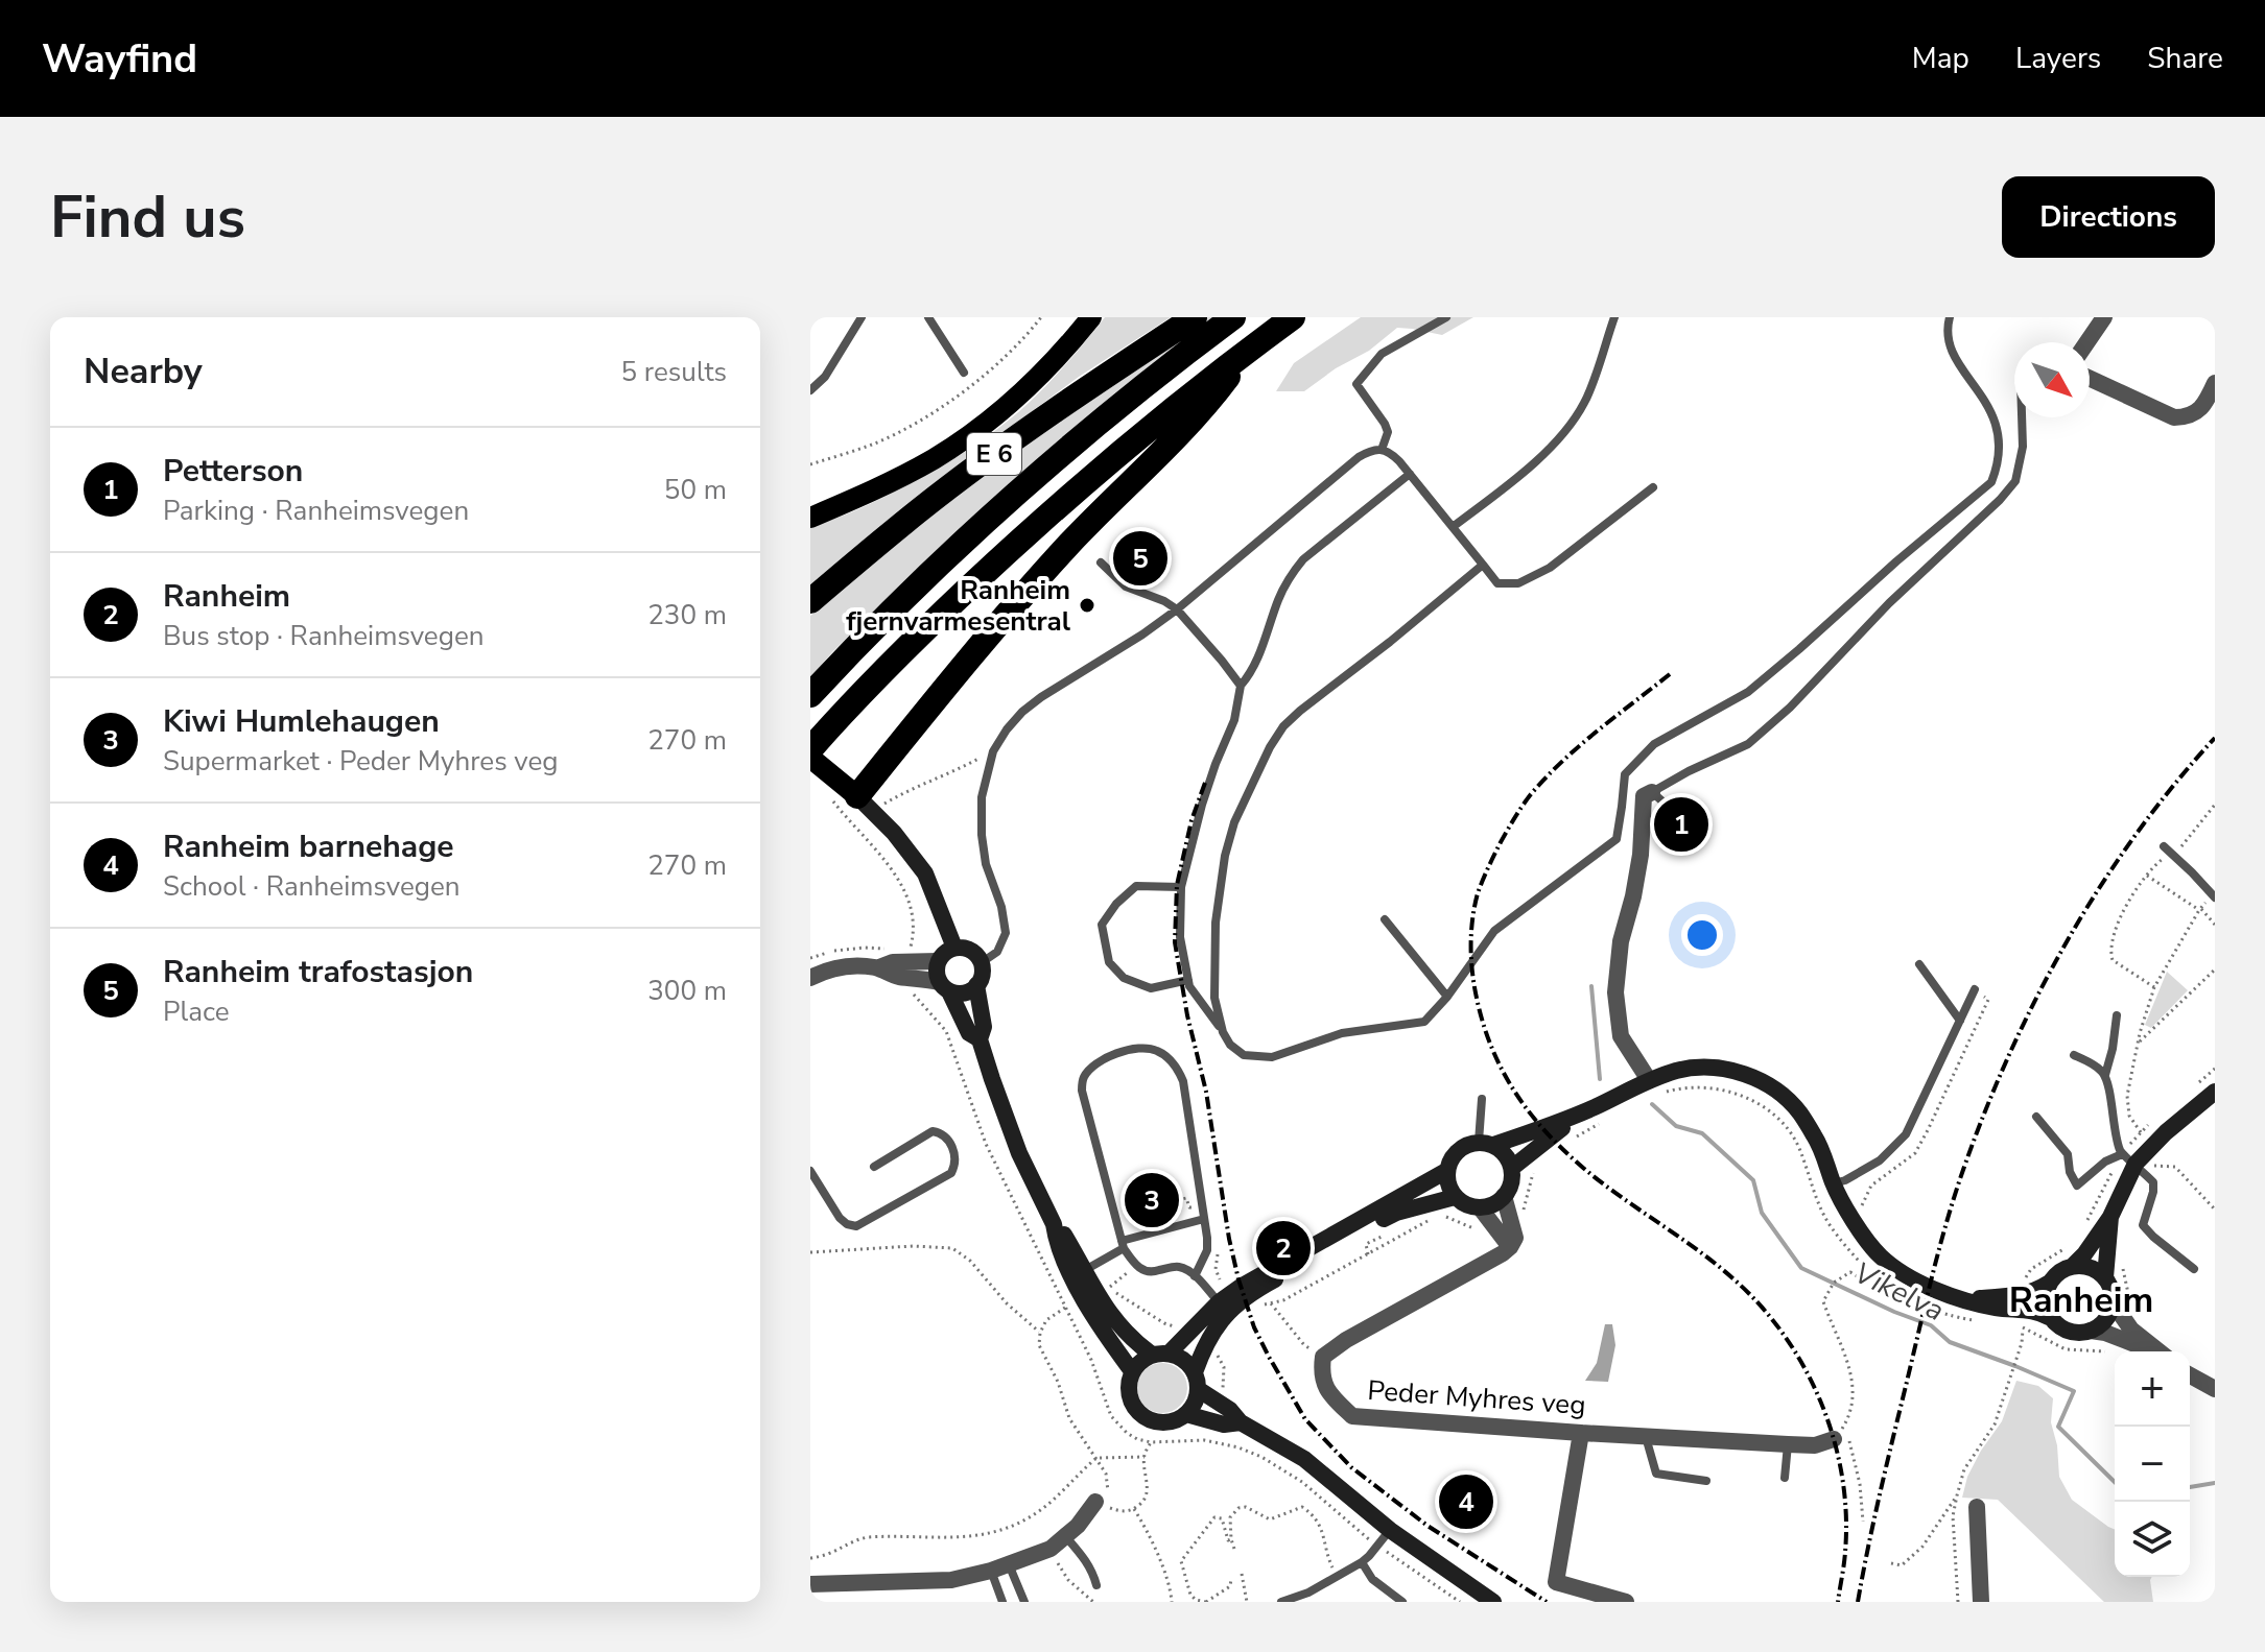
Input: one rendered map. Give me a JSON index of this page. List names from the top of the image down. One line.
{"streets":{"highway":["E 6"],"street":["Peder Myhres veg"]},"districts":["Ranheim"],"water":["Vikelva"],"places":["Ranheim fjernvarmesentral"],"north":"bottom right","page":{"header":"Wayfind","nav":["Map","Layers","Share"],"buttons":"Directions","title":"Find us","heading":["Nearby","5 results"],"list":[{"mark":"1","name":"Petterson","note":"Parking · Ranheimsvegen","value":"50 m"},{"mark":"2","name":"Ranheim","note":"Bus stop · Ranheimsvegen","value":"230 m"},{"mark":"3","name":"Kiwi Humlehaugen","note":"Supermarket · Peder Myhres veg","value":"270 m"},{"mark":"4","name":"Ranheim barnehage","note":"School · Ranheimsvegen","value":"270 m"},{"mark":"5","name":"Ranheim trafostasjon","note":"Place","value":"300 m"}],"pins":["5","1","3","2","4"],"map_buttons":["+","−"]}}
